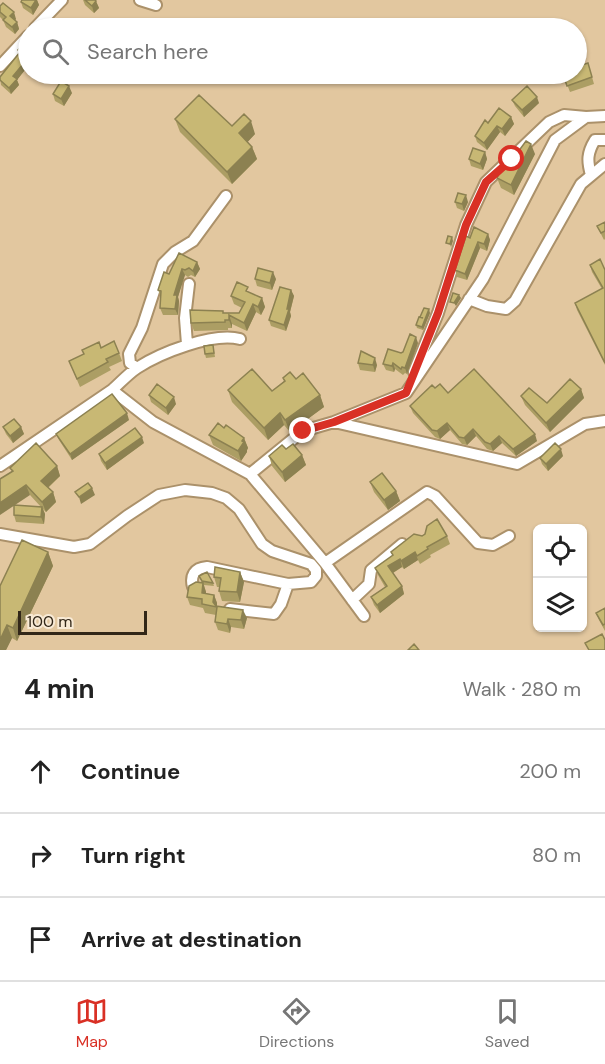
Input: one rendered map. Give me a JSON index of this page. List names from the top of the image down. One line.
{"scale_bar":"100 m","page":{"search":"Search here","scale":"100 m","heading":["4 min","Walk · 280 m"],"list":[["Continue","200 m"],["Turn right","80 m"],"Arrive at destination"],"nav":["Map","Directions","Saved"]}}
